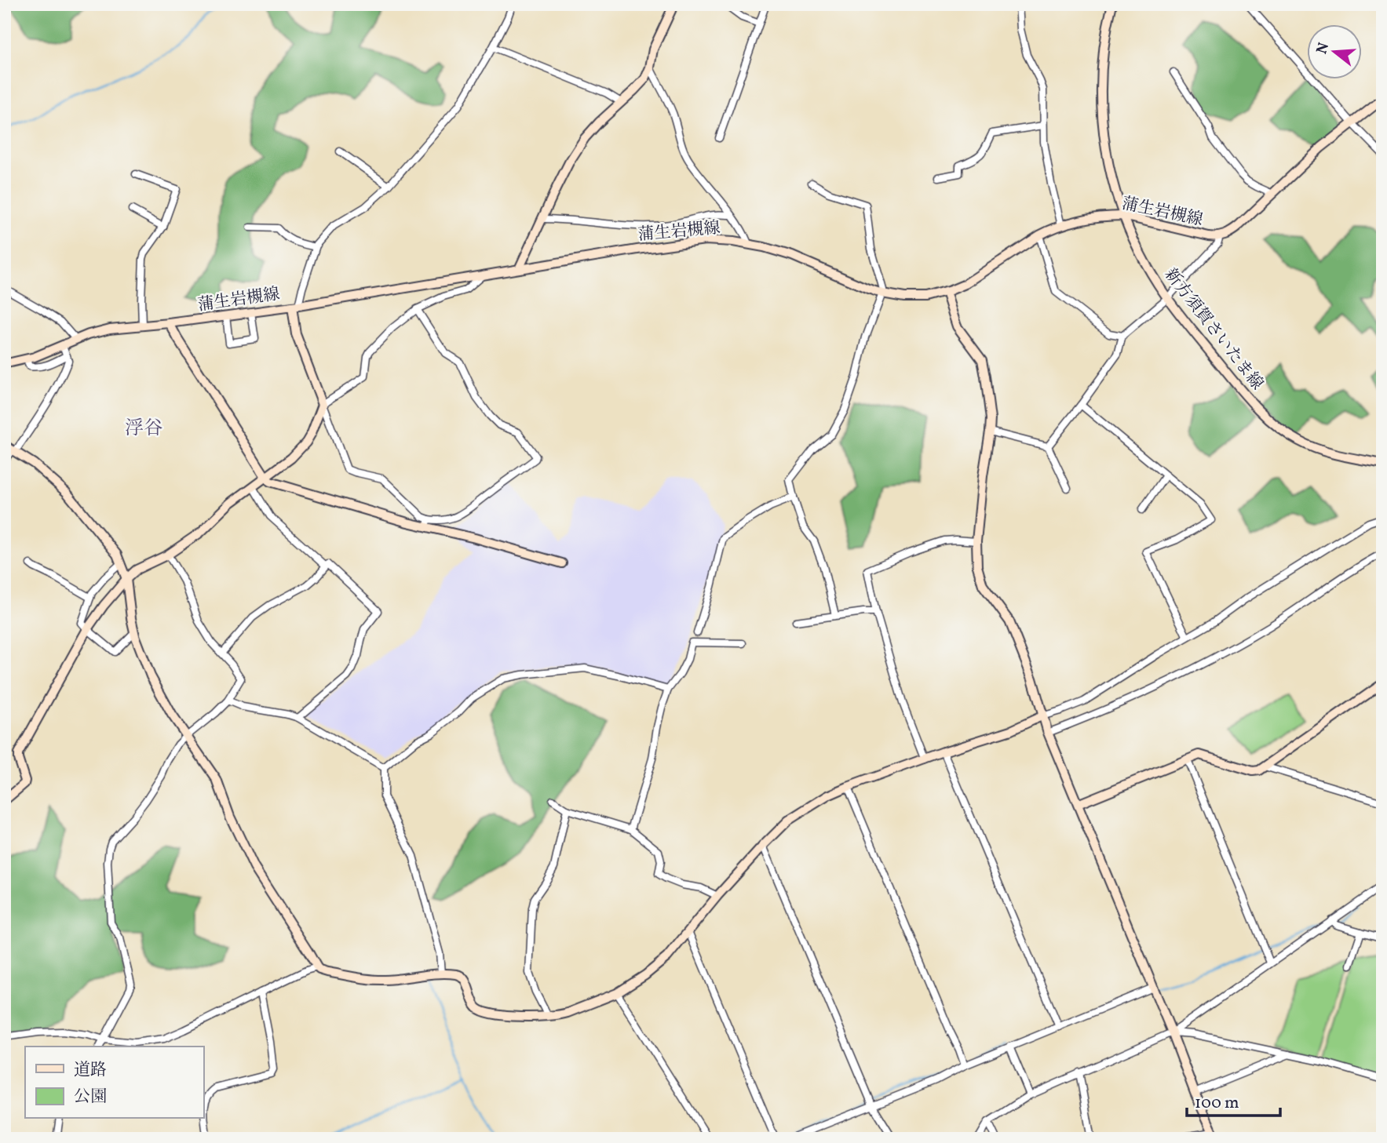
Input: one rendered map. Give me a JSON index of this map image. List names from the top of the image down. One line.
{"streets":{"street":["蒲生岩槻線","新方須賀さいたま線"]},"crossings":[["蒲生岩槻線","新方須賀さいたま線"]],"districts":["浮谷"],"legend":["道路","公園"],"scale_bar":"100 m","north":"left"}
